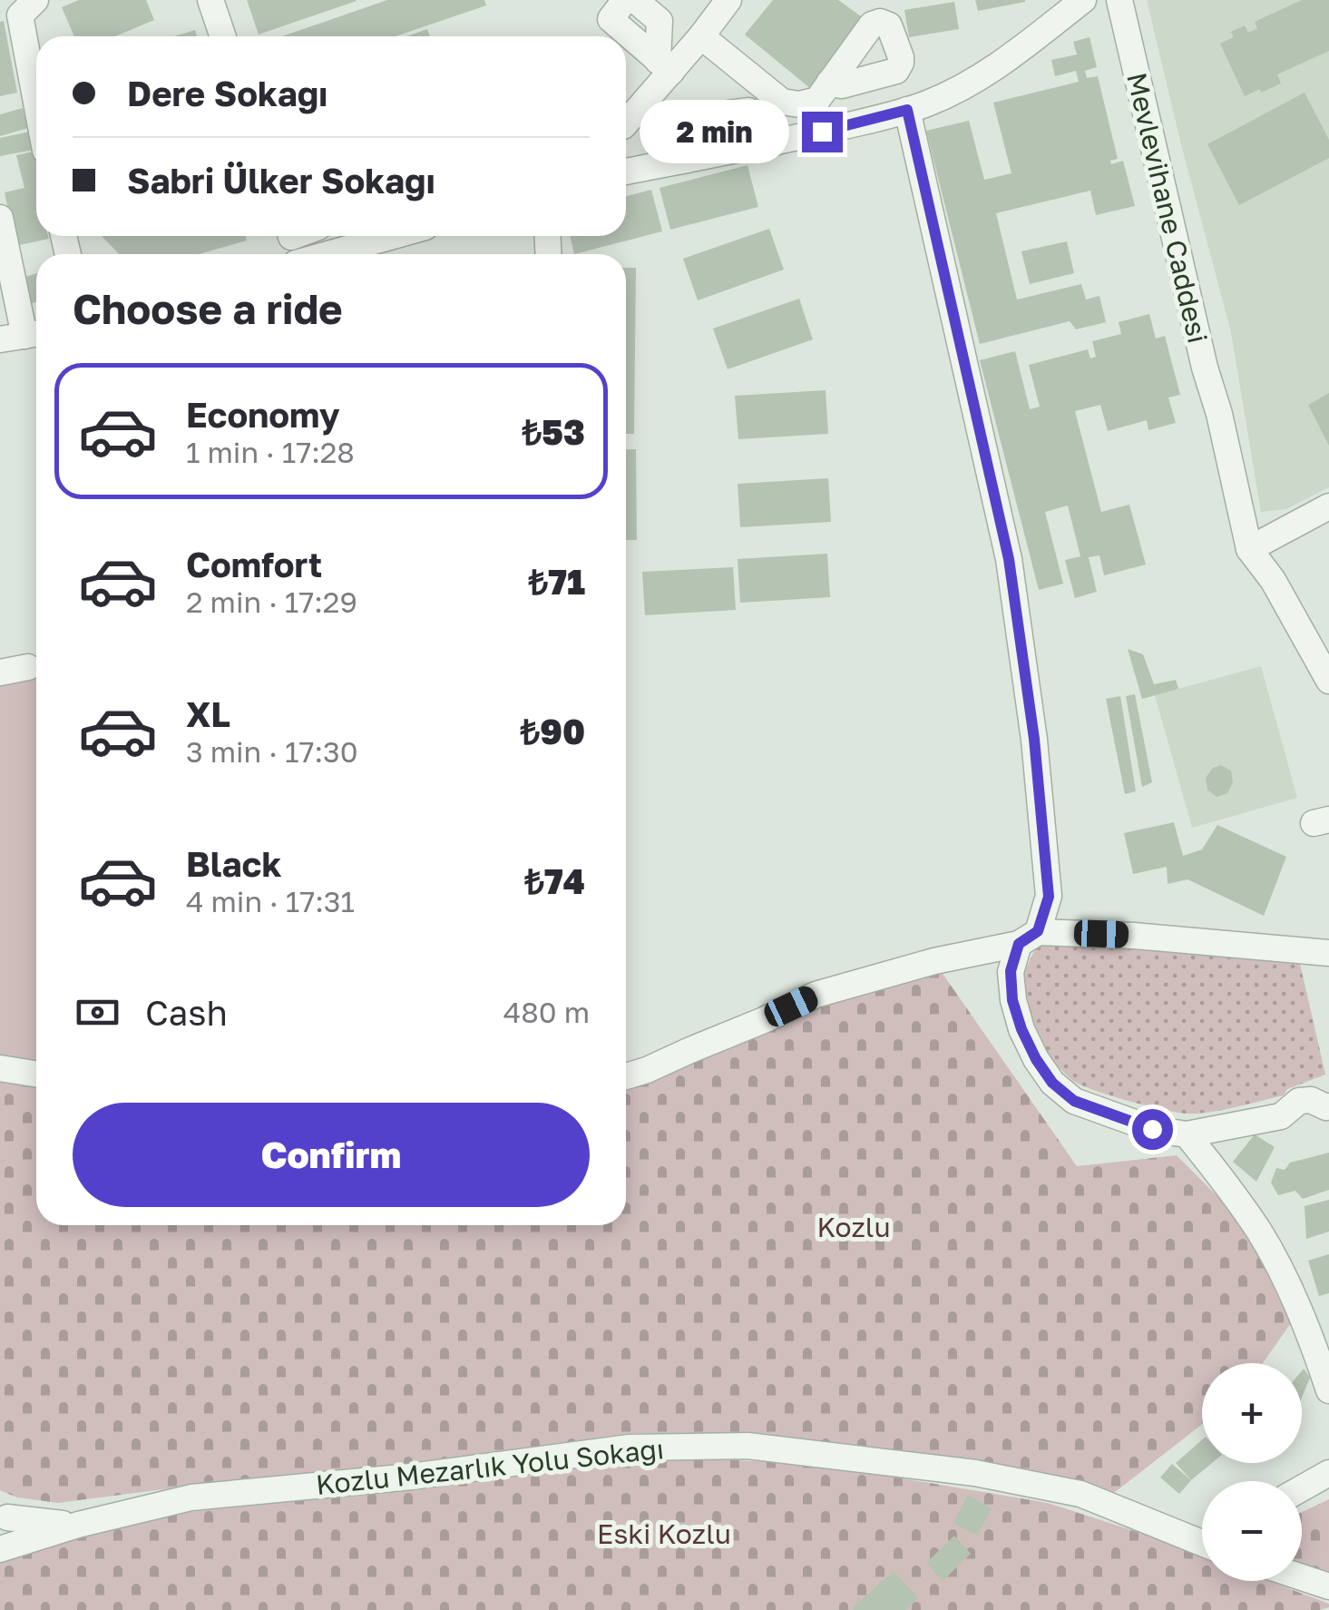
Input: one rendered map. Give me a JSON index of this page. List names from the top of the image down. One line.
{"streets":{"street":["Mevlevihane Caddesi","Kozlu Mezarlık Yolu Sokağı"]},"parks":["Kozlu","Eski Kozlu"],"page":{"banner":["Dere Sokağı","Sabri Ülker Sokağı"],"bubble":"2 min","heading":"Choose a ride","list":[{"name":"Economy","note":"1 min · 17:28","value":"₺53"},{"name":"Comfort","note":"2 min · 17:29","value":"₺71"},{"name":"XL","note":"3 min · 17:30","value":"₺90"},{"name":"Black","note":"4 min · 17:31","value":"₺74"}],"pay":["Cash","480 m"],"buttons":"Confirm","map_buttons":["+","−"]}}
